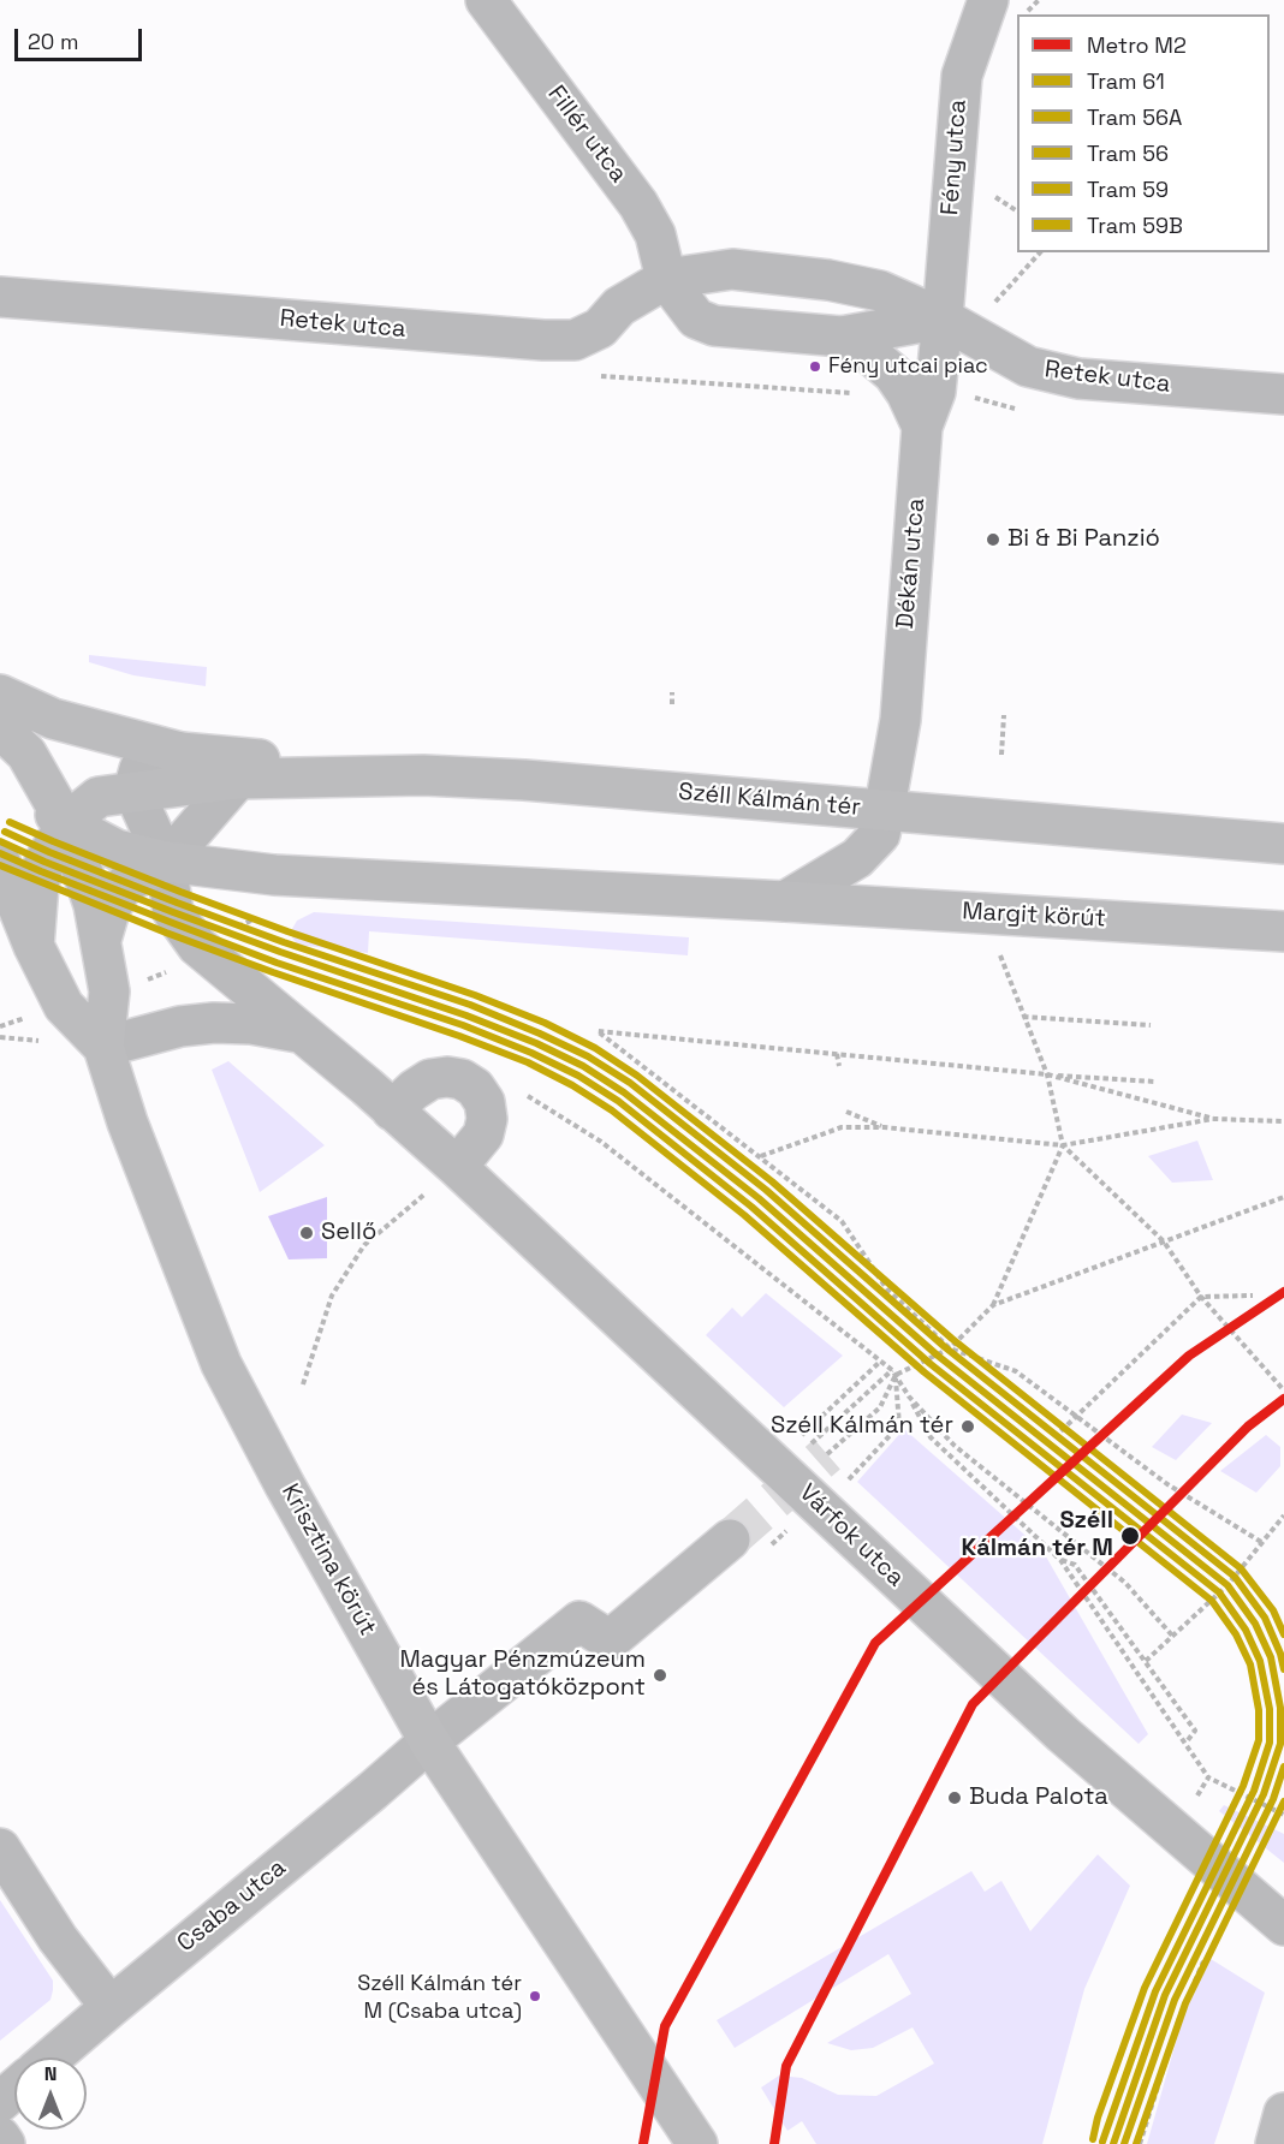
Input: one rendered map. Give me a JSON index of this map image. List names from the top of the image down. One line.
{"streets":{"main road":["Széll Kálmán tér","Margit körút","Krisztina körút"],"street":["Fillér utca","Fény utca","Retek utca","Dékán utca","Várfok utca","Csaba utca"]},"crossings":[["Fillér utca","Retek utca"],["Fény utca","Retek utca"],["Fény utca","Dékán utca"],["Retek utca","Dékán utca"],["Dékán utca","Széll Kálmán tér"],["Széll Kálmán tér","Margit körút"],["Széll Kálmán tér","Krisztina körút"],["Krisztina körút","Csaba utca"]],"places":["Fény utcai piac","Bi & Bi Panzió","Sellő","Széll Kálmán tér","Széll Kálmán tér M","Magyar Pénzmúzeum és Látogatóközpont","Buda Palota","Széll Kálmán tér M (Csaba utca)"],"lines":["tram line 59B","tram line 56","tram line 61","tram line 56A","tram line 59","metro line M2"],"legend":["Metro M2","Tram 61","Tram 56A","Tram 56","Tram 59","Tram 59B"],"scale_bar":"20 m","north":"top"}
